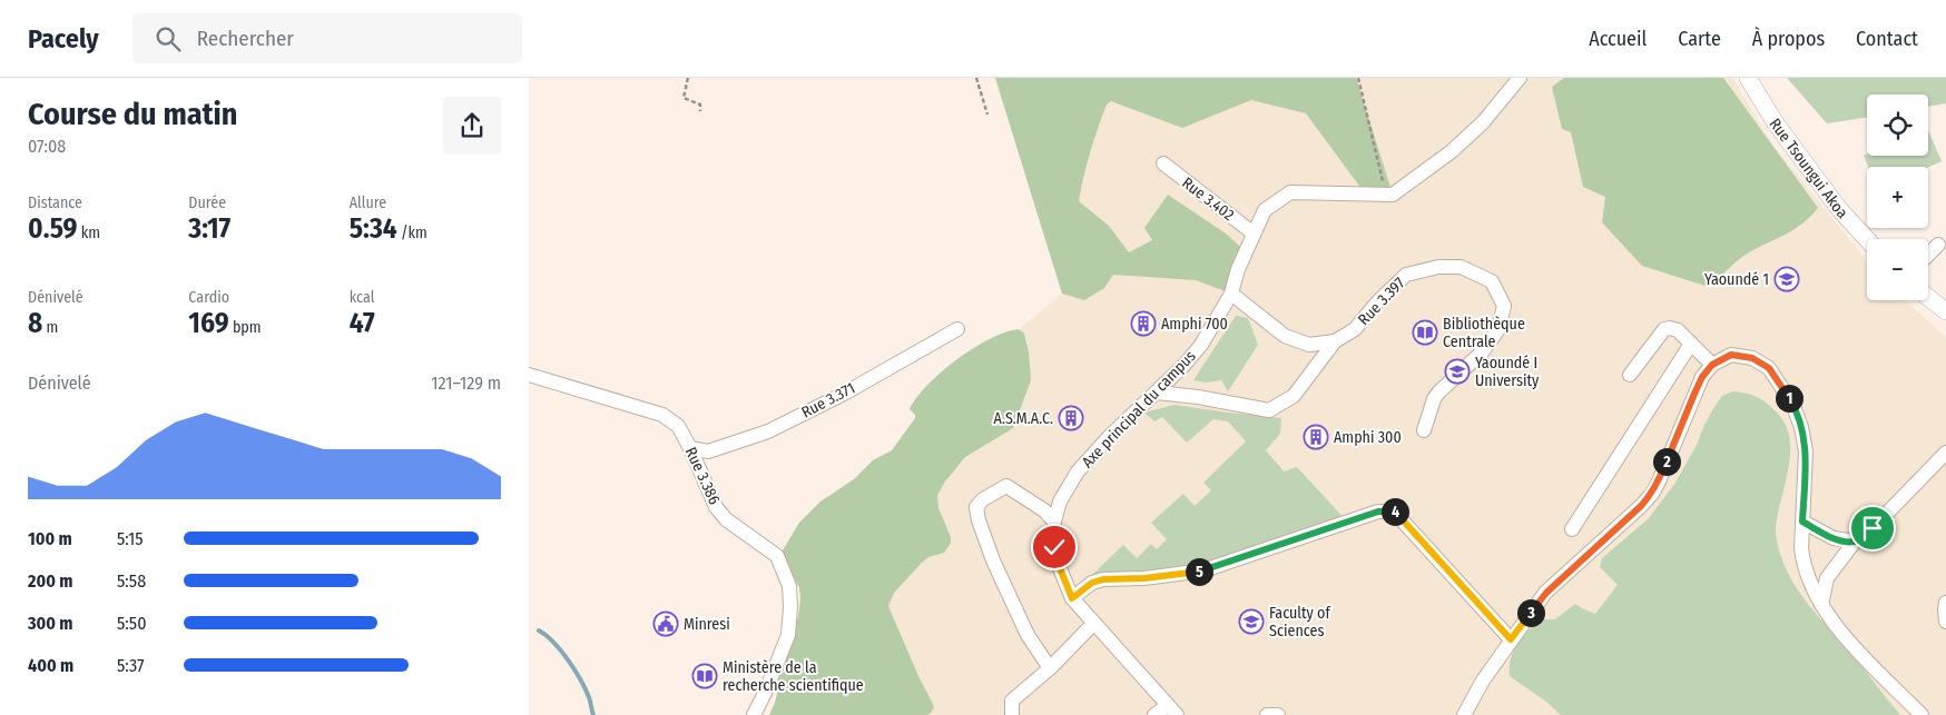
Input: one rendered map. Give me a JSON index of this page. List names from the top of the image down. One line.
{"streets":{"main road":["Rue Tsoungui Akoa"],"street":["Rue 3.402","Rue 3.397","Rue 3.371","Axe principal du campus","Rue 3.386"]},"crossings":[["Rue 3.402","Axe principal du campus"],["Rue 3.397","Axe principal du campus"],["Rue 3.371","Rue 3.386"]],"places":{"school or university":["Yaoundé 1","Yaoundé I University","Faculty of Sciences"],"building":["Amphi 700","A.S.M.A.C.","Amphi 300"],"library":["Bibliothèque Centrale","Ministère de la recherche scientifique"],"public building":["Minresi"]},"page":{"header":"Pacely","search":"Rechercher","nav":["Accueil","Carte","À propos","Contact"],"heading":["Course du matin","07:08"],"map_buttons":["+","−"],"stats":[["Distance","0.59 km"],["Durée","3:17"],["Allure","5:34 /km"],["Dénivelé","8 m"],["Cardio","169 bpm"],["kcal","47"]],"chart":["Dénivelé","121–129 m"],"pins":["1","2","4","5","3"],"list":[{"name":"100 m","note":"5:15"},{"name":"200 m","note":"5:58"},{"name":"300 m","note":"5:50"},{"name":"400 m","note":"5:37"}]}}
